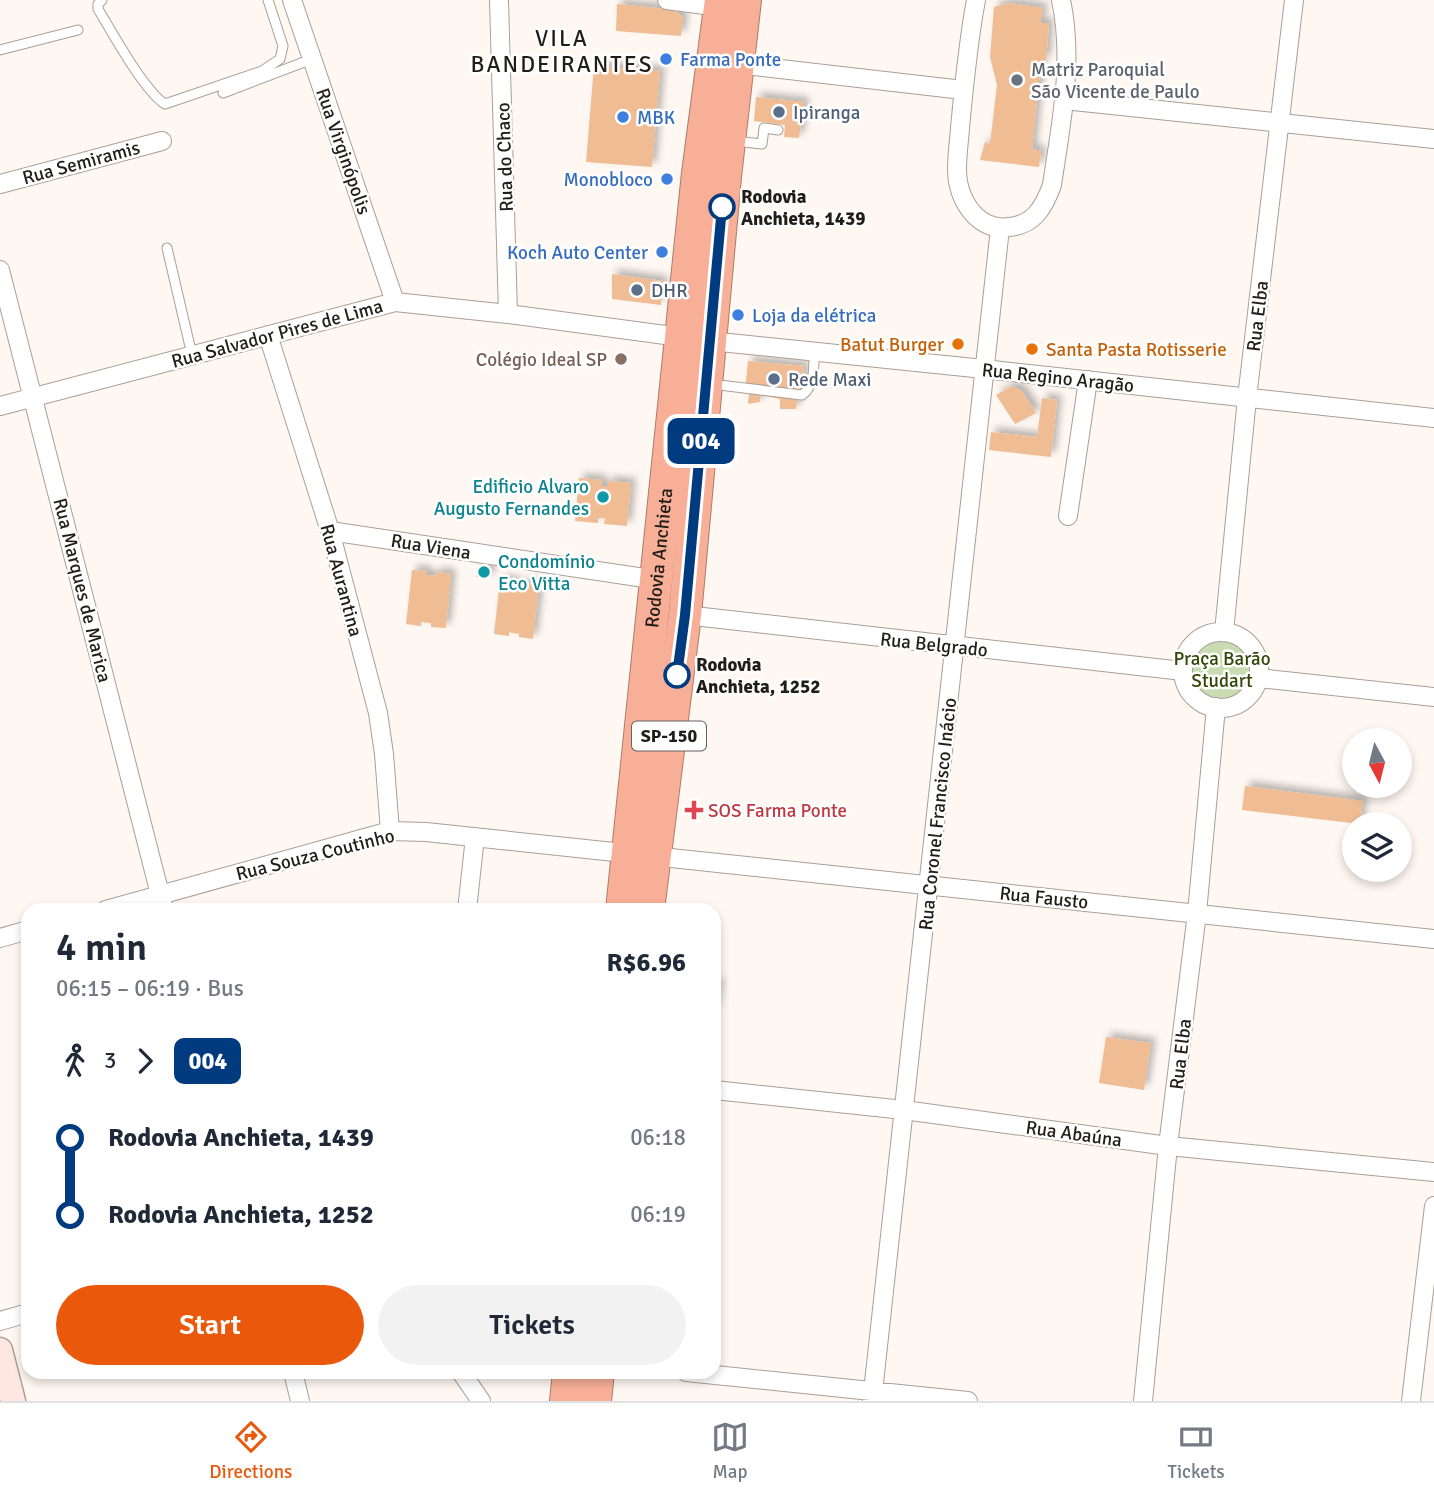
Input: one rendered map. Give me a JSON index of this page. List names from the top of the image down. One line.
{"streets":{"highway":["Rodovia Anchieta","SP-150"],"street":["Rua Virginópolis","Rua do Chaco","Rua Semiramis","Rua Elba","Rua Salvador Pires de Lima","Rua Regino Aragão","Rua Viena","Rua Aurantina","Rua Marques de Marica","Rua Belgrado","Rua Coronel Francisco Inácio","Rua Souza Coutinho","Rua Fausto","Rua Abaúna"]},"crossings":[["Rua Virginópolis","Rua Salvador Pires de Lima"],["Rua do Chaco","Rua Salvador Pires de Lima"],["Rua Elba","Rua Regino Aragão"],["Rua Elba","Rua Belgrado"],["Rua Elba","Rua Fausto"],["Rua Elba","Rua Abaúna"],["Rua Salvador Pires de Lima","Rua Regino Aragão"],["Rua Salvador Pires de Lima","Rodovia Anchieta"],["Rua Salvador Pires de Lima","Rua Aurantina"],["Rua Salvador Pires de Lima","Rua Marques de Marica"],["Rua Regino Aragão","Rodovia Anchieta"],["Rua Regino Aragão","Rua Coronel Francisco Inácio"],["Rua Viena","Rodovia Anchieta"],["Rua Viena","Rua Aurantina"],["Rodovia Anchieta","Rua Belgrado"],["Rodovia Anchieta","Rua Souza Coutinho"],["Rodovia Anchieta","Rua Fausto"],["Rua Aurantina","Rua Souza Coutinho"],["Rua Marques de Marica","Rua Souza Coutinho"],["Rua Belgrado","Rua Coronel Francisco Inácio"],["Rua Coronel Francisco Inácio","Rua Fausto"],["Rua Coronel Francisco Inácio","Rua Abaúna"],["Rua Souza Coutinho","Rua Fausto"]],"districts":["VILA BANDEIRANTES"],"parks":["Praça Barão Studart"],"places":{"other":["Farma Ponte","Matriz Paroquial São Vicente de Paulo","Ipiranga","MBK","Monobloco","Rodovia Anchieta, 1439","Koch Auto Center","DHR","Loja da elétrica","Batut Burger","Santa Pasta Rotisserie","Colégio Ideal SP","Rede Maxi","Edificio Alvaro Augusto Fernandes","Condomínio Eco Vitta","Rodovia Anchieta, 1252"],"health":["SOS Farma Ponte"]},"lines":["bus line 004"],"north":"bottom","page":{"on_map":"004","heading":["4 min","06:15 – 06:19 · Bus","R$6.96"],"legs":["3","004"],"list":[{"name":"Rodovia Anchieta, 1439","value":"06:18"},{"name":"Rodovia Anchieta, 1252","value":"06:19"}],"buttons":["Start","Tickets"],"tabs":["Directions","Map","Tickets"]}}
